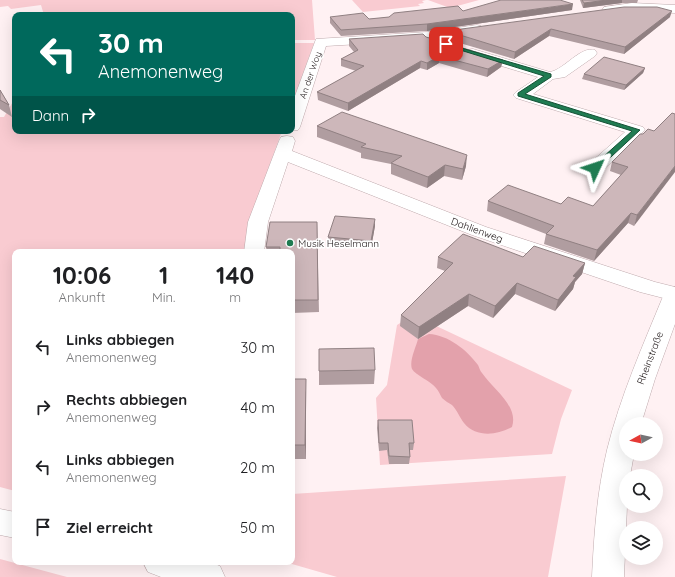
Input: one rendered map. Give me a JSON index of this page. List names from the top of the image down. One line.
{"streets":{"street":["An der Woy","Dahlienweg","Rheinstraße"]},"crossings":[["Dahlienweg","Rheinstraße"]],"places":["Musik Heselmann"],"north":"left","page":{"turn":["30 m","Anemonenweg"],"then":"Dann","eta":["10:06","Ankunft","1","Min.","140","m"],"list":[{"name":"Links abbiegen","note":"Anemonenweg","value":"30 m"},{"name":"Rechts abbiegen","note":"Anemonenweg","value":"40 m"},{"name":"Links abbiegen","note":"Anemonenweg","value":"20 m"},{"name":"Ziel erreicht","value":"50 m"}]}}
